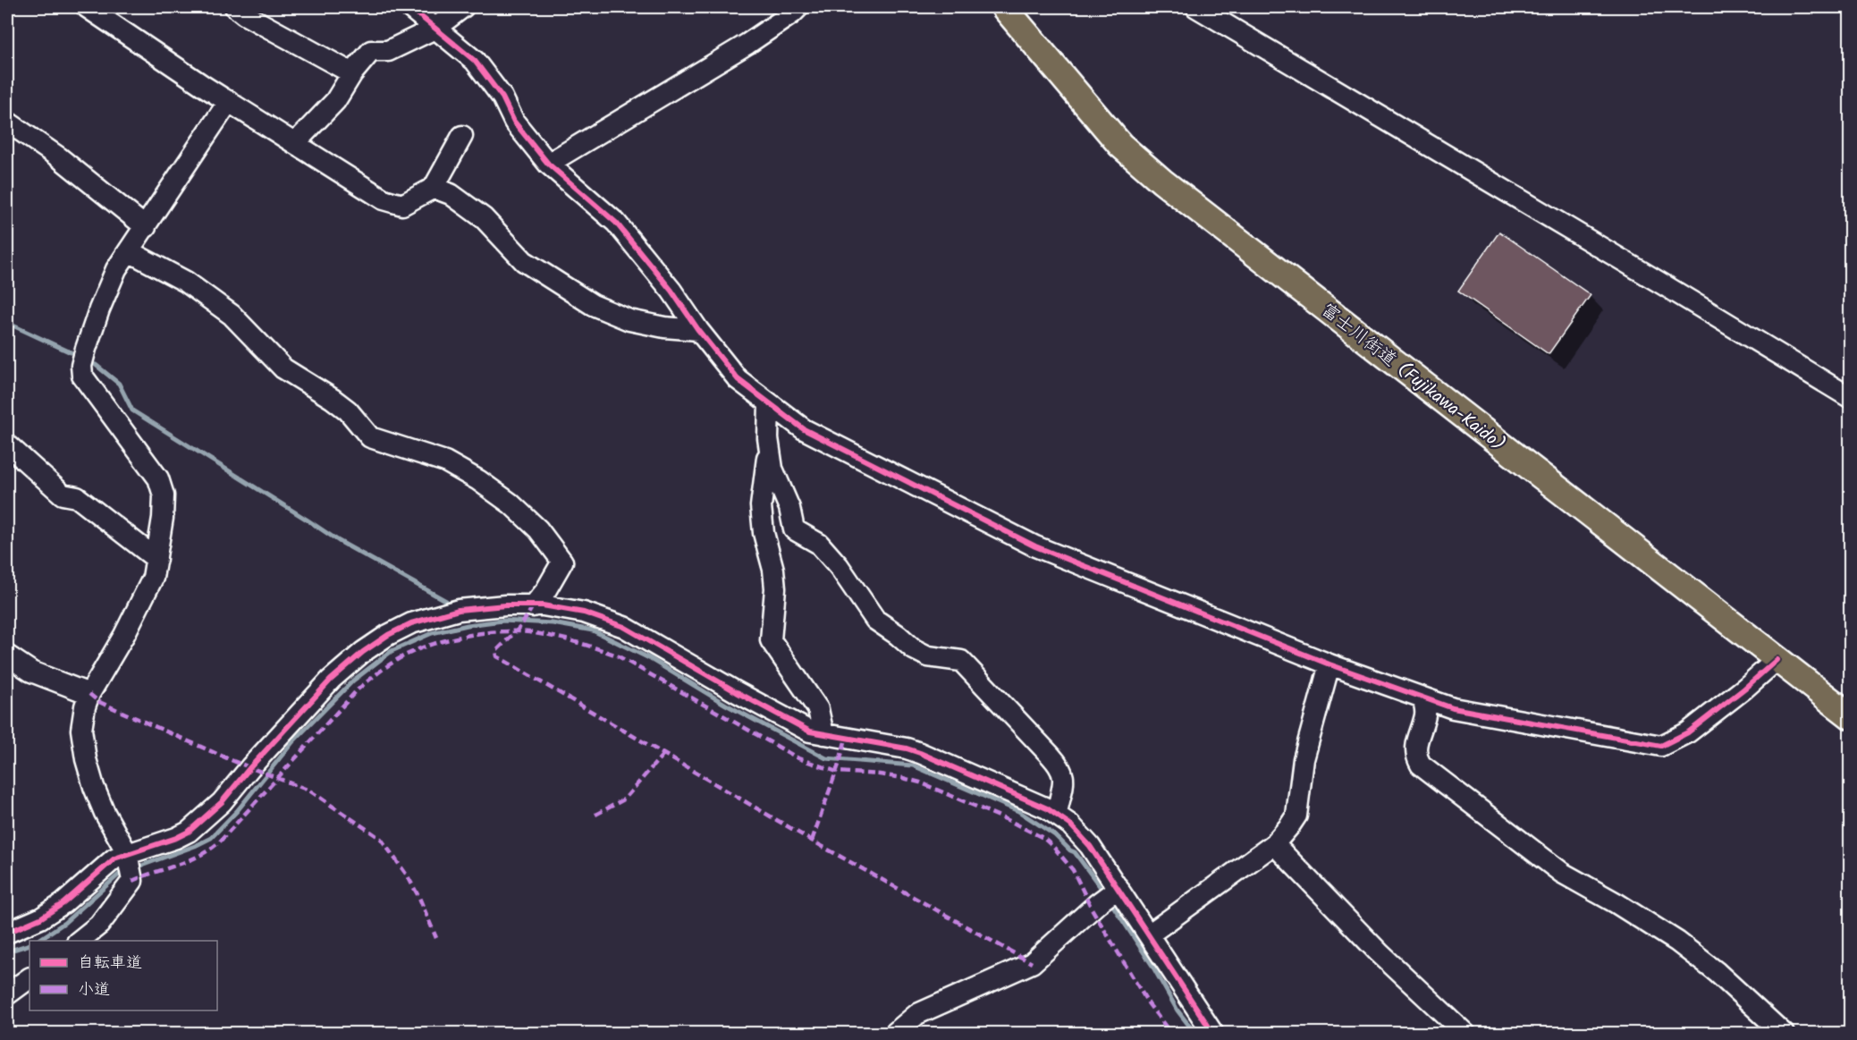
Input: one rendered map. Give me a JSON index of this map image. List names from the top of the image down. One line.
{"streets":{"main road":["富士川街道 (Fujikawa-Kaido)"]},"legend":["自転車道","小道"]}
